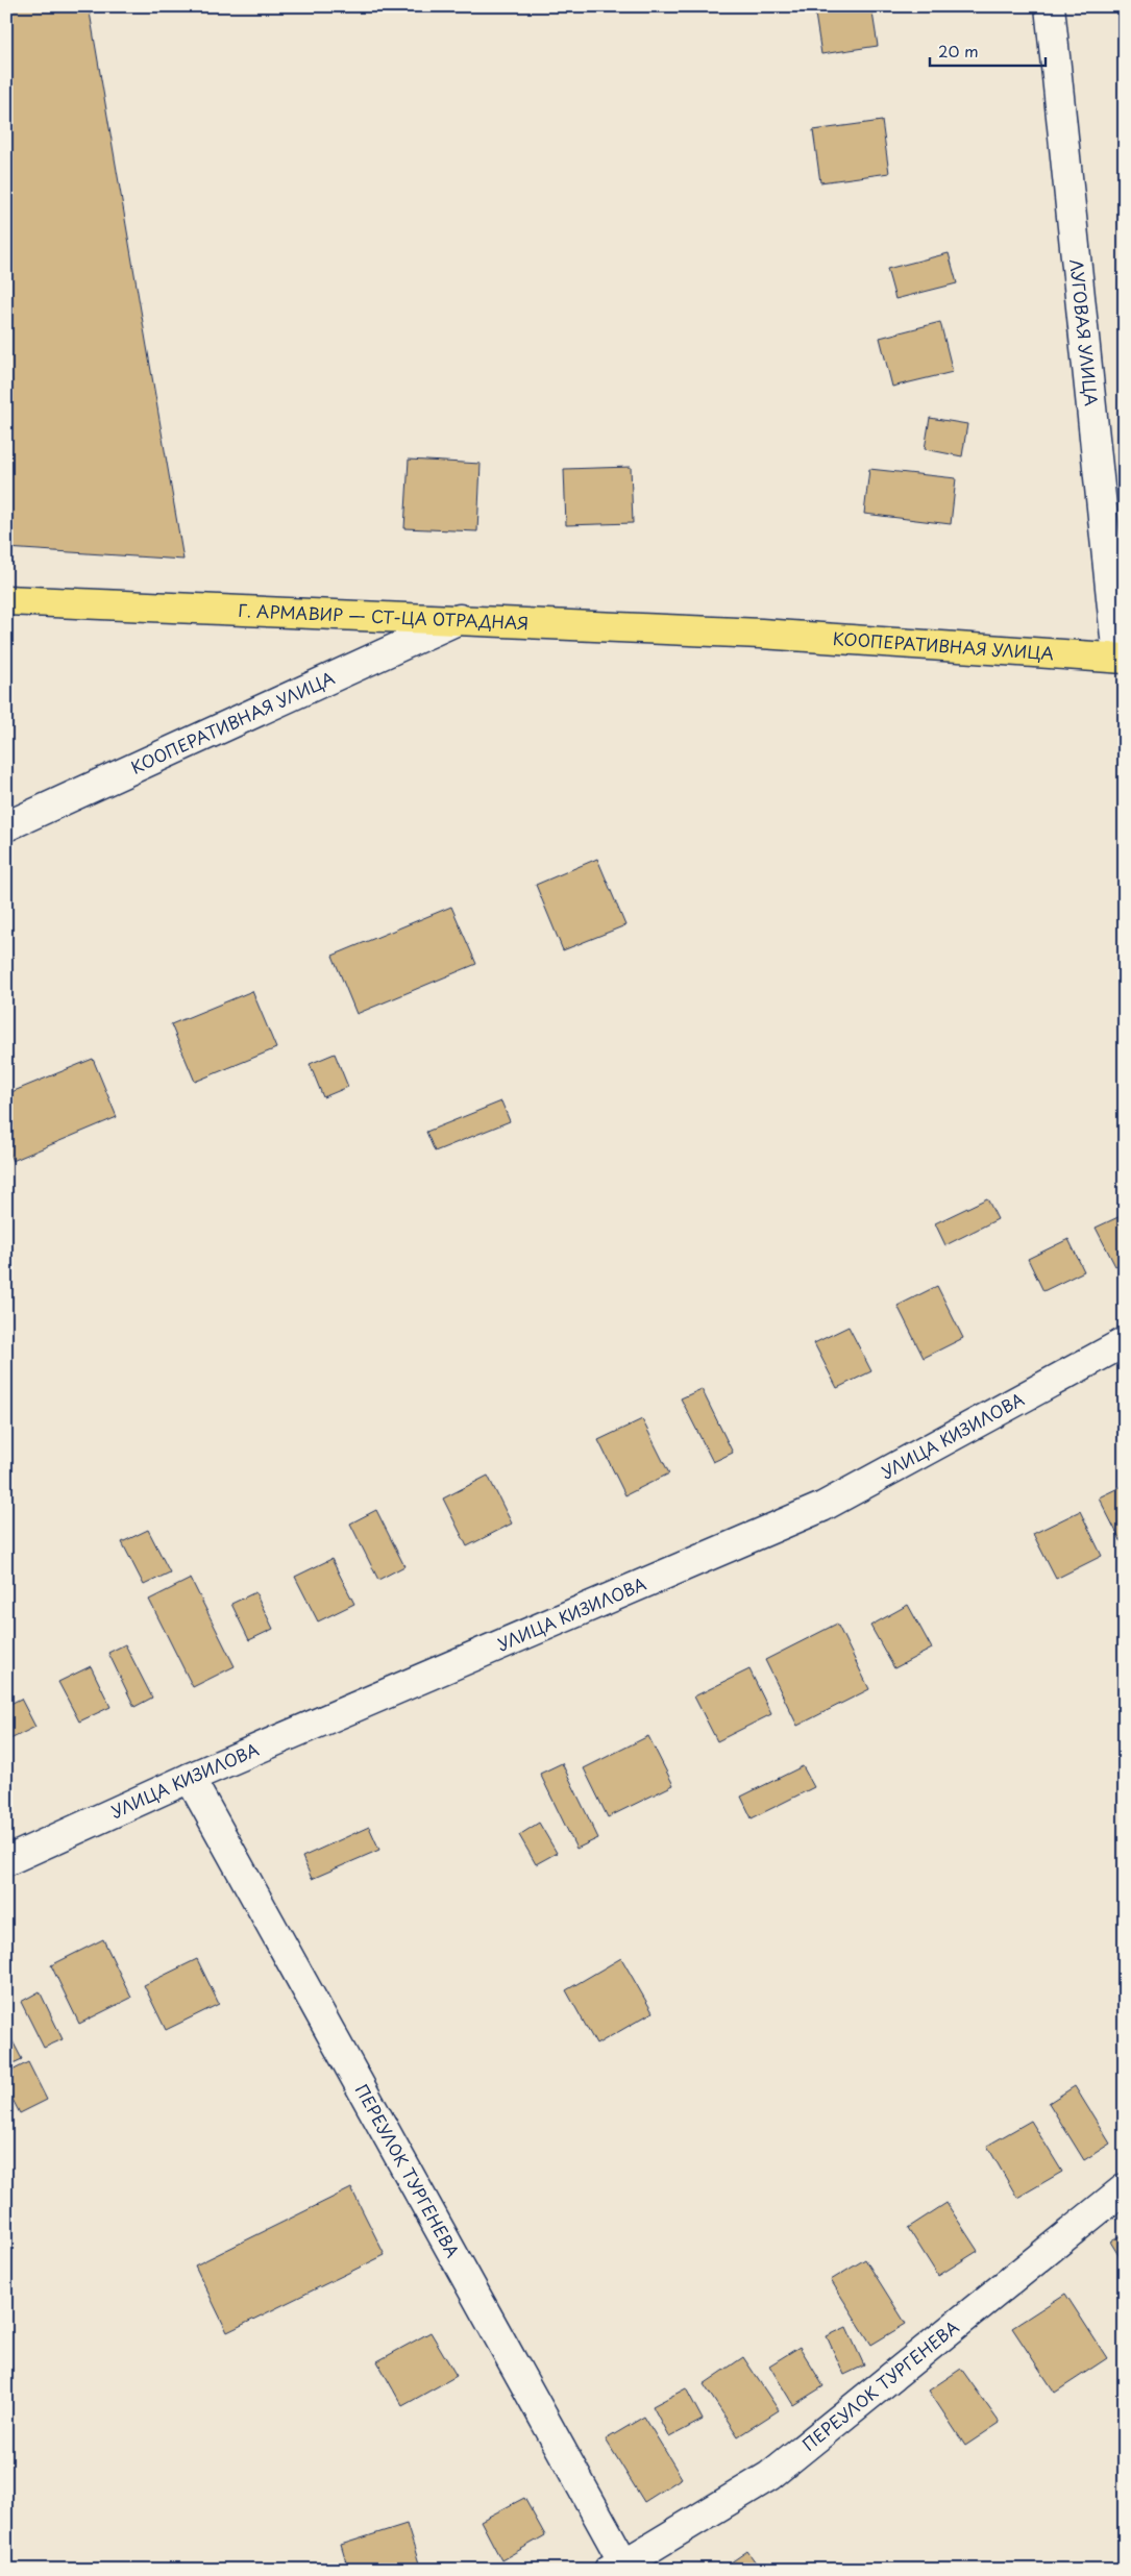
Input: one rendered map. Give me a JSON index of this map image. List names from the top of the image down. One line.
{"streets":{"main road":["Г. АРМАВИР — СТ-ЦА ОТРАДНАЯ","КООПЕРАТИВНАЯ УЛИЦА"],"street":["ЛУГОВАЯ УЛИЦА","УЛИЦА КИЗИЛОВА","ПЕРЕУЛОК ТУРГЕНЕВА"]},"crossings":[["ЛУГОВАЯ УЛИЦА","КООПЕРАТИВНАЯ УЛИЦА"],["Г. АРМАВИР — СТ-ЦА ОТРАДНАЯ","КООПЕРАТИВНАЯ УЛИЦА"],["УЛИЦА КИЗИЛОВА","ПЕРЕУЛОК ТУРГЕНЕВА"]],"scale_bar":"20 m"}
